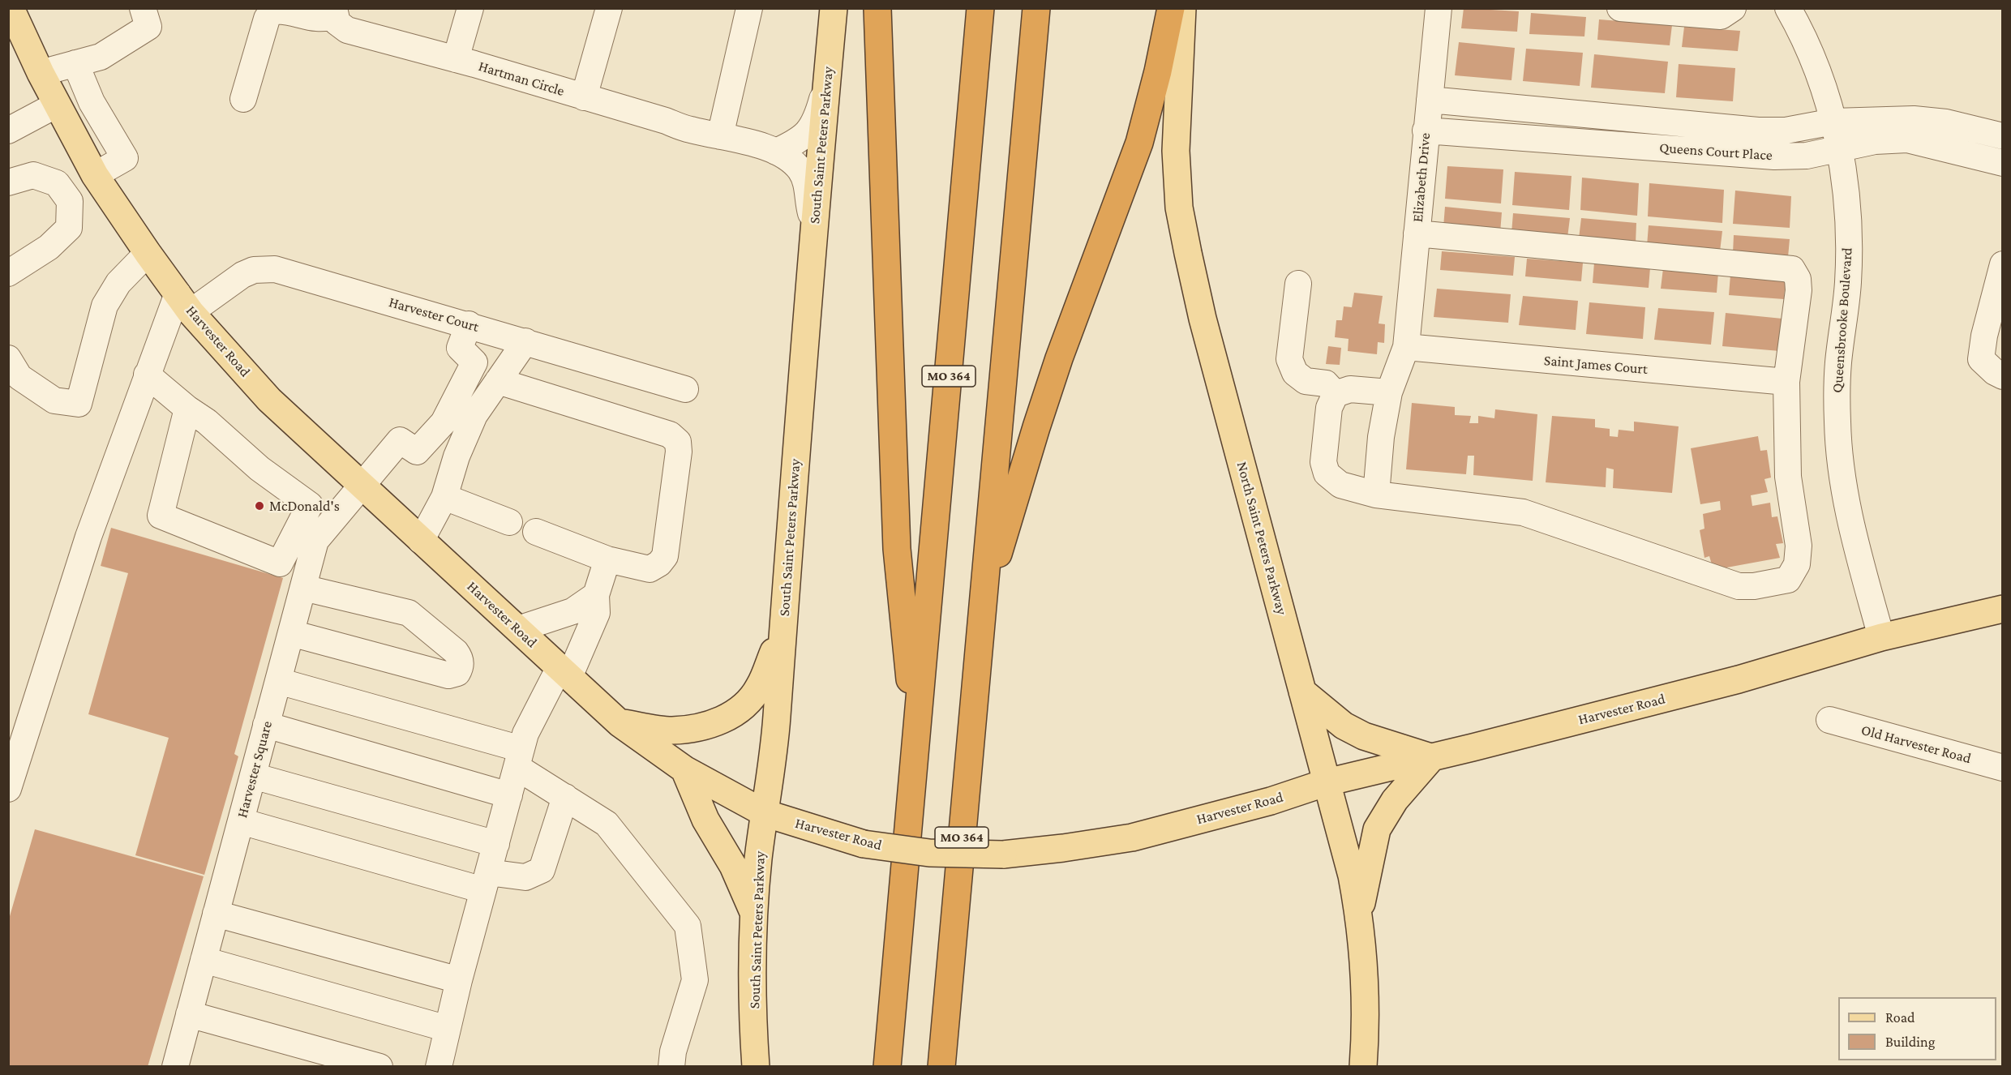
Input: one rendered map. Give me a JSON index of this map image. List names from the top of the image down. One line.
{"streets":{"highway":["MO 364"],"main road":["South Saint Peters Parkway","Harvester Road","North Saint Peters Parkway"],"street":["Hartman Circle","Queens Court Place","Elizabeth Drive","Harvester Court","Queensbrooke Boulevard","Saint James Court","Old Harvester Road","Harvester Square"]},"crossings":[["Hartman Circle","South Saint Peters Parkway"],["South Saint Peters Parkway","Harvester Road"],["Queens Court Place","Elizabeth Drive"],["Queens Court Place","Queensbrooke Boulevard"],["Elizabeth Drive","Saint James Court"],["Harvester Court","Harvester Road"],["Harvester Court","Harvester Square"],["Queensbrooke Boulevard","Harvester Road"],["Harvester Road","North Saint Peters Parkway"],["Harvester Road","Harvester Square"]],"places":["McDonald's"],"legend":["Road","Building"]}
